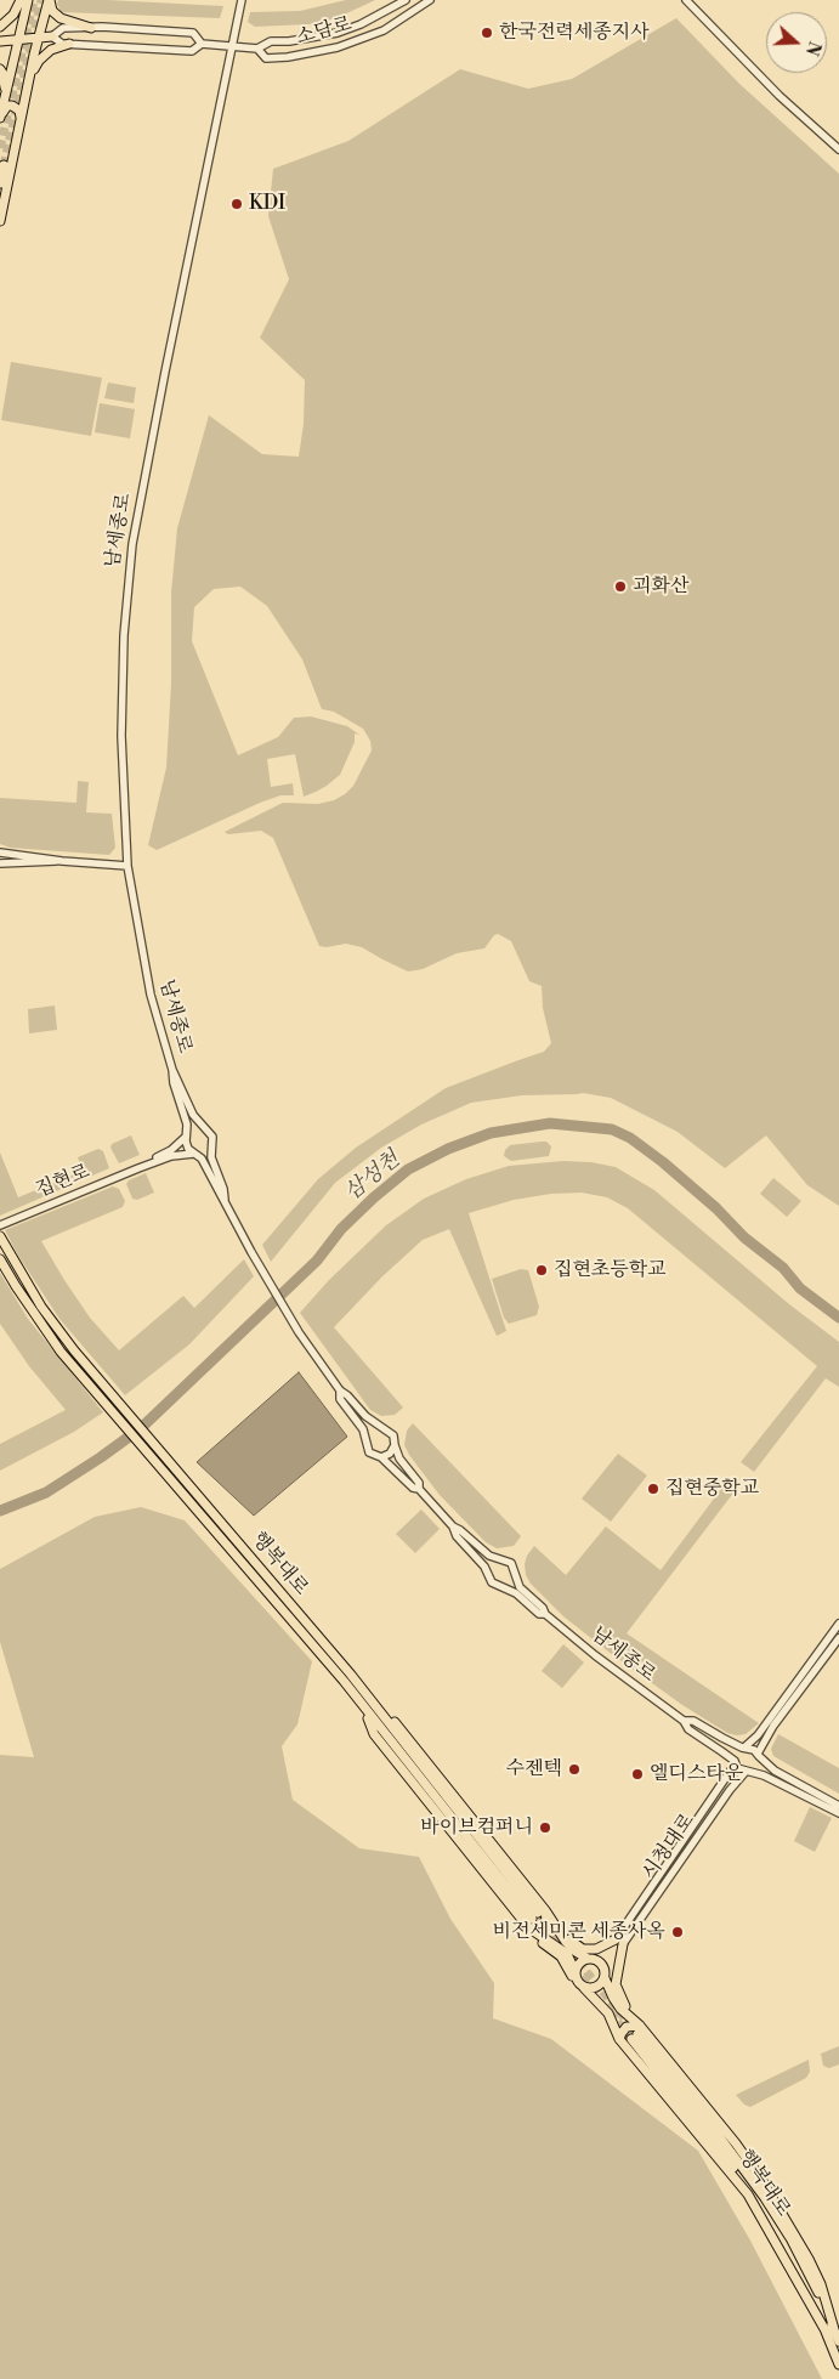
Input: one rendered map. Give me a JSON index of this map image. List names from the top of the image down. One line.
{"streets":{"highway":["소담로","행복대로"],"street":["남세종로","집현로","시청대로"]},"crossings":[["소담로","남세종로"],["남세종로","집현로"],["남세종로","시청대로"]],"water":["삼성천"],"places":["한국전력세종지사","KDI","괴화산","집현초등학교","집현중학교","수젠텍","엘디스타운","바이브컴퍼니","비전세미콘 세종사옥"],"north":"right"}
